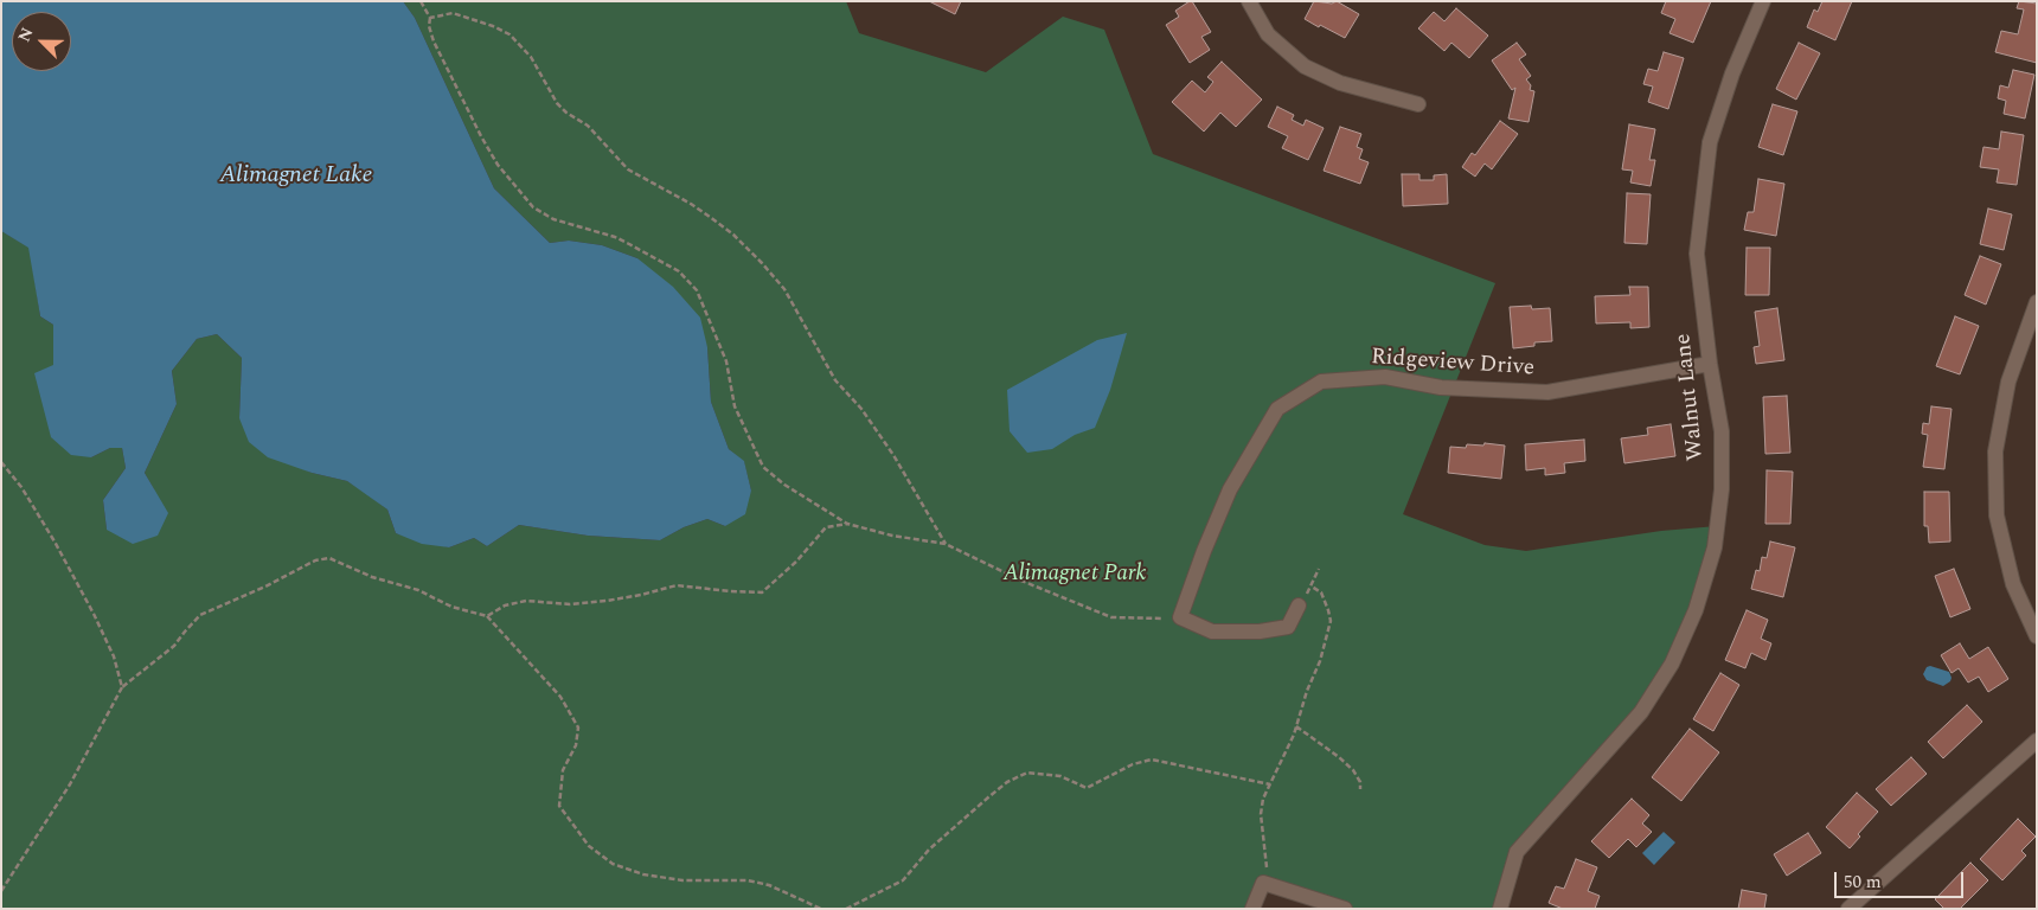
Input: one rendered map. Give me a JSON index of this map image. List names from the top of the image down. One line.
{"streets":{"street":["Ridgeview Drive","Walnut Lane"]},"crossings":[["Ridgeview Drive","Walnut Lane"]],"water":["Alimagnet Lake"],"parks":["Alimagnet Park"],"scale_bar":"50 m","north":"top left"}
